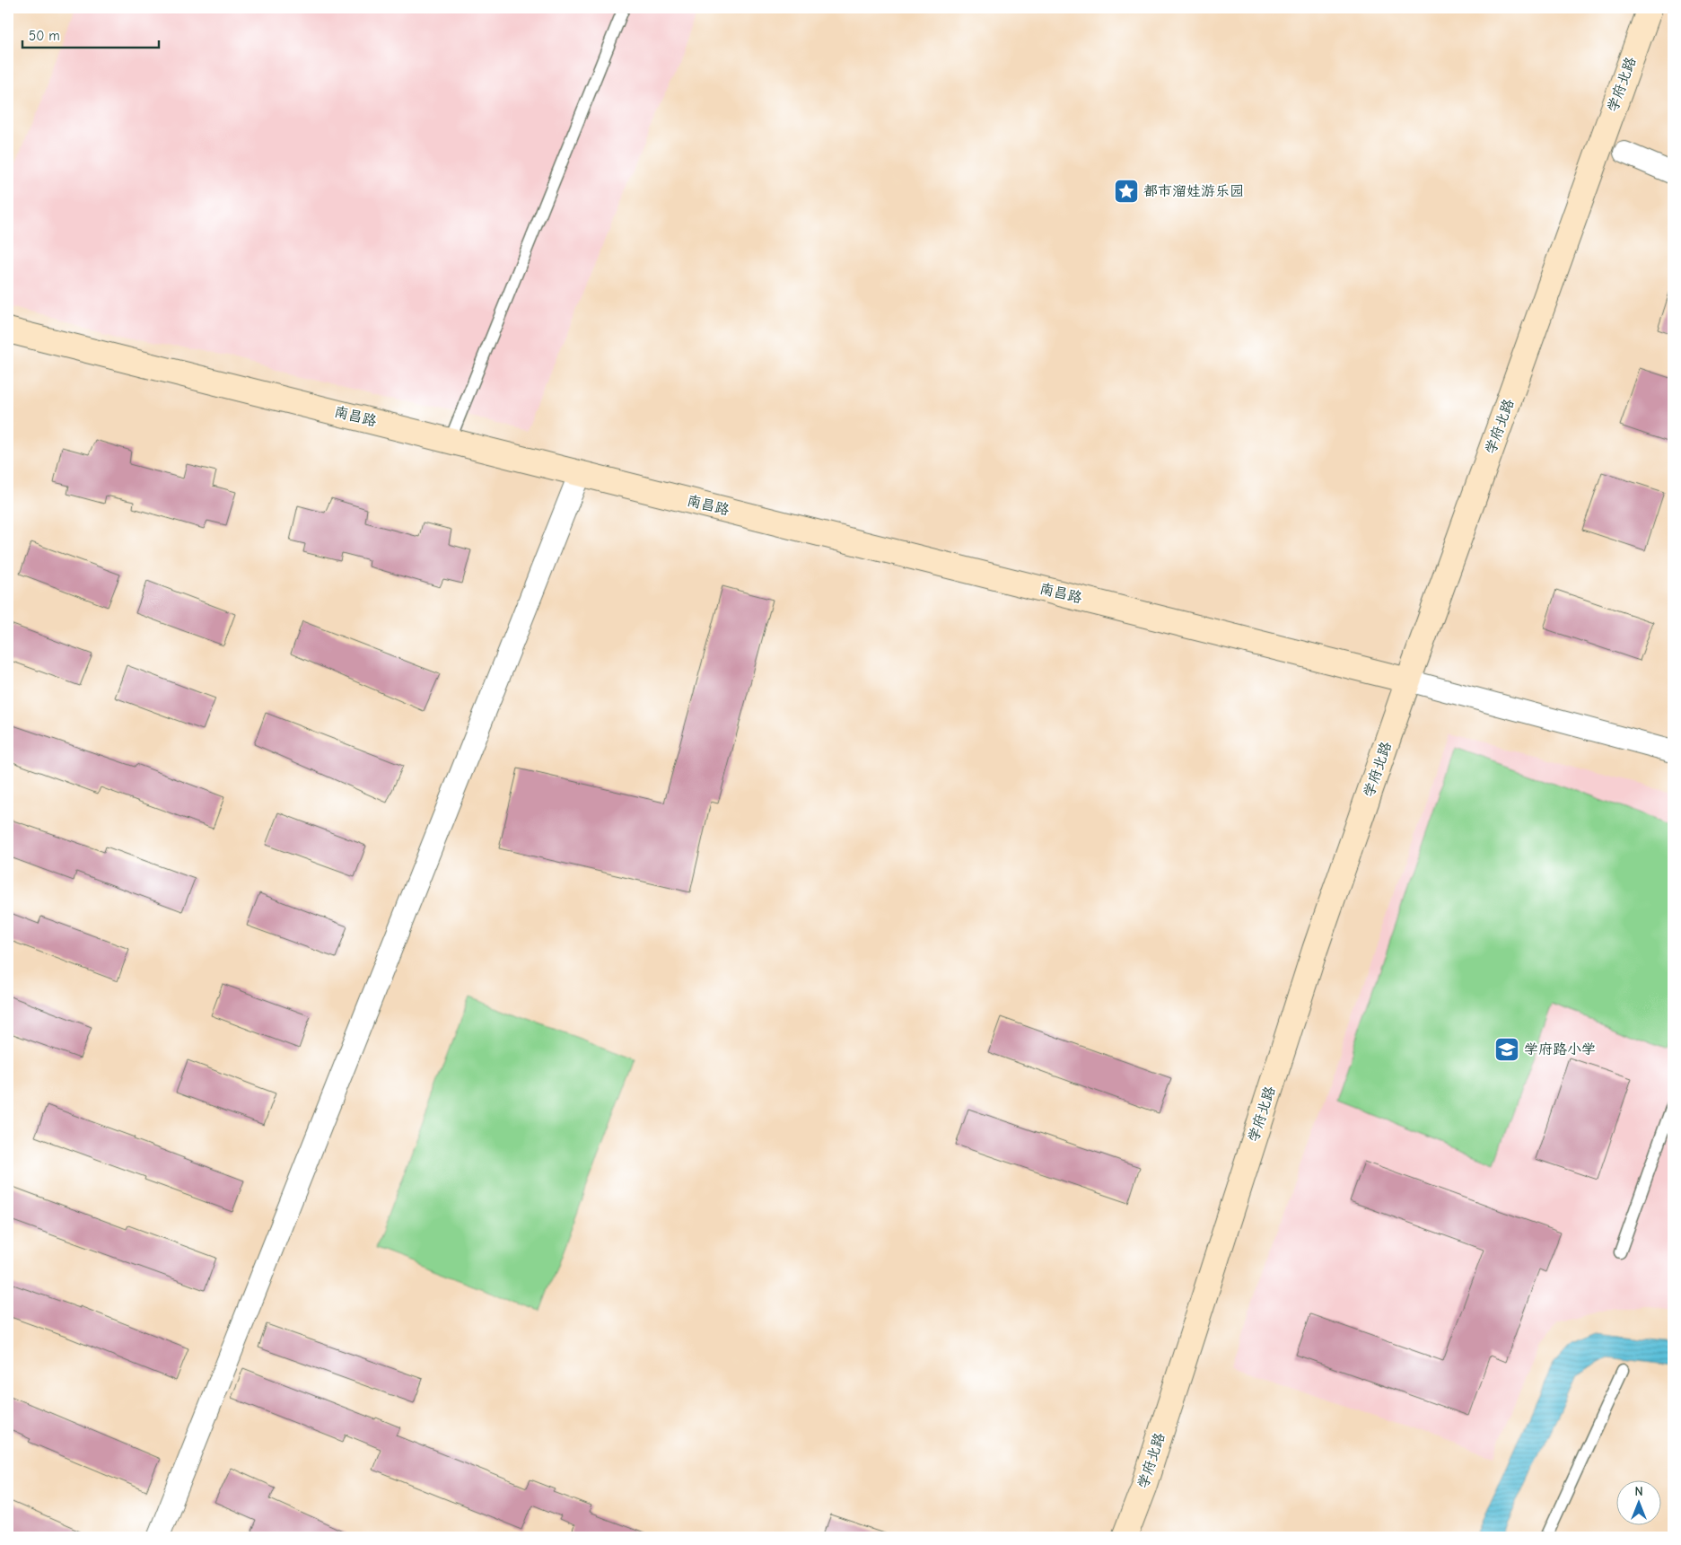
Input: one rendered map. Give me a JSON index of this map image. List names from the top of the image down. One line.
{"streets":{"street":["学府北路","南昌路"]},"crossings":[["学府北路","南昌路"]],"places":{"place":["都市溜娃游乐园"],"school or university":["学府路小学"]},"scale_bar":"50 m","north":"top"}
